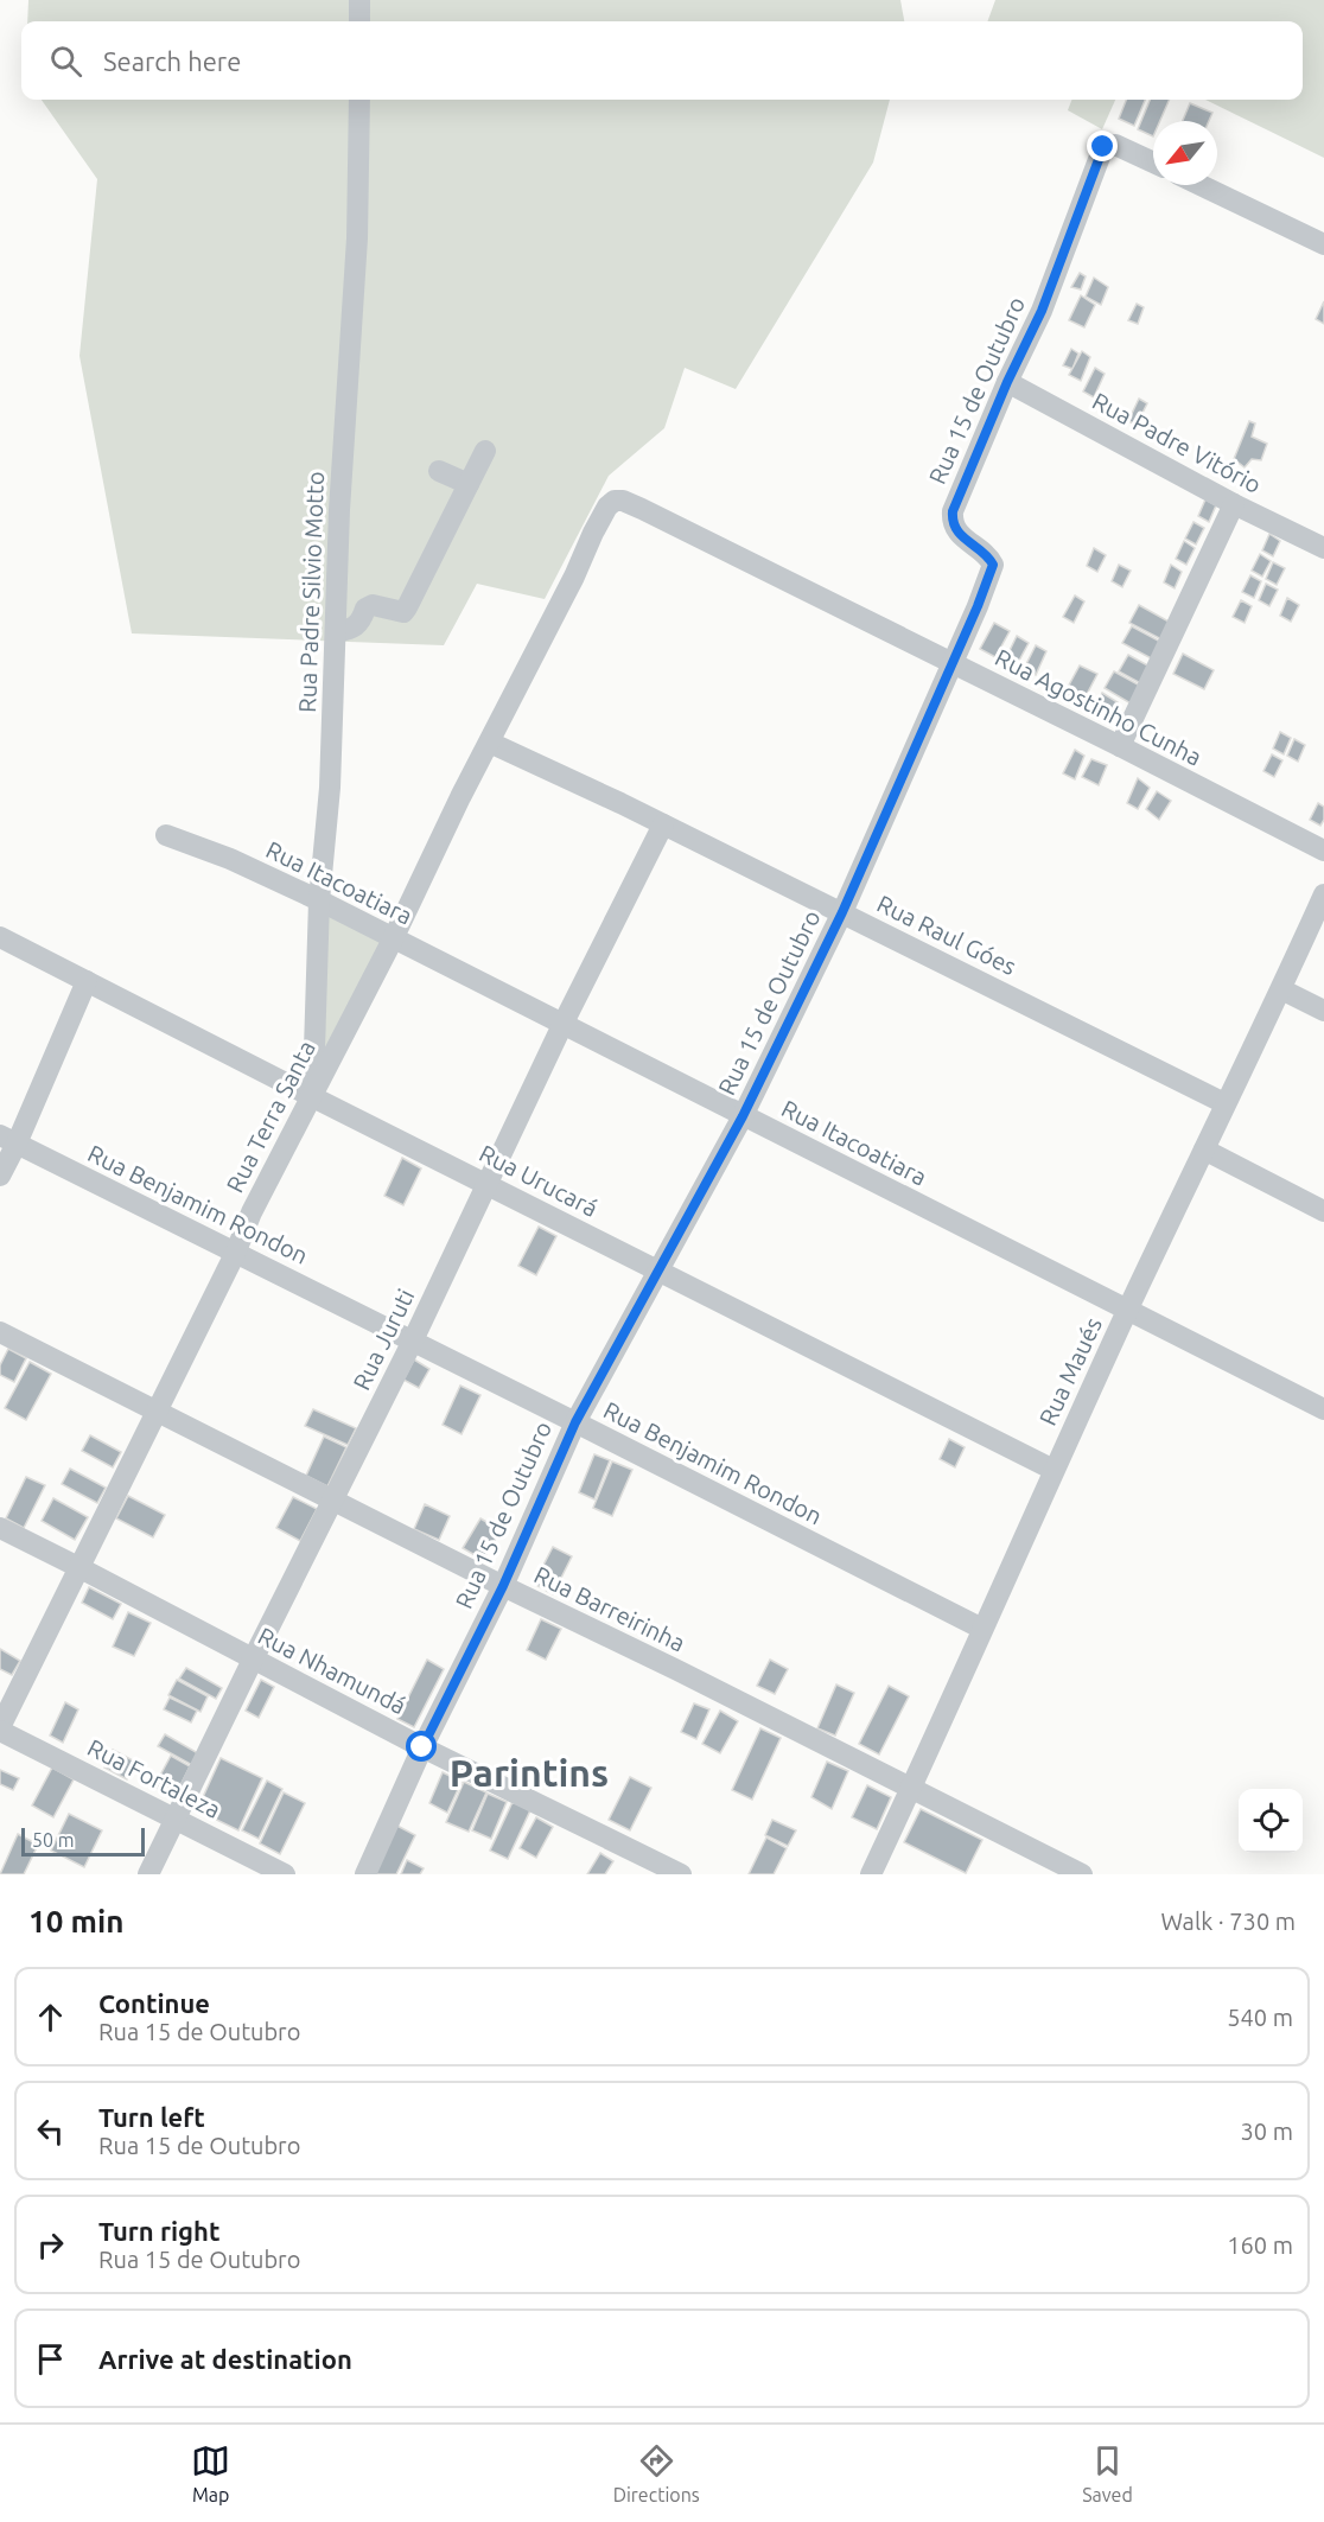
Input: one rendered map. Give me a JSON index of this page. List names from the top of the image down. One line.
{"streets":{"street":["Rua 15 de Outubro","Rua Padre Vitório","Rua Padre Silvio Motto","Rua Agostinho Cunha","Rua Itacoatiara","Rua Raul Góes","Rua Terra Santa","Rua Urucará","Rua Benjamim Rondon","Rua Juruti","Rua Maués","Rua Barreirinha","Rua Nhamundá","Rua Fortaleza"]},"crossings":[["Rua 15 de Outubro","Rua Padre Vitório"],["Rua 15 de Outubro","Rua Agostinho Cunha"],["Rua 15 de Outubro","Rua Itacoatiara"],["Rua 15 de Outubro","Rua Raul Góes"],["Rua 15 de Outubro","Rua Urucará"],["Rua 15 de Outubro","Rua Benjamim Rondon"],["Rua 15 de Outubro","Rua Barreirinha"],["Rua 15 de Outubro","Rua Nhamundá"],["Rua Padre Silvio Motto","Rua Itacoatiara"],["Rua Padre Silvio Motto","Rua Terra Santa"],["Rua Padre Silvio Motto","Rua Urucará"],["Rua Agostinho Cunha","Rua Terra Santa"],["Rua Itacoatiara","Rua Terra Santa"],["Rua Itacoatiara","Rua Juruti"],["Rua Itacoatiara","Rua Maués"],["Rua Raul Góes","Rua Terra Santa"],["Rua Raul Góes","Rua Juruti"],["Rua Raul Góes","Rua Maués"],["Rua Terra Santa","Rua Urucará"],["Rua Terra Santa","Rua Benjamim Rondon"],["Rua Terra Santa","Rua Barreirinha"],["Rua Terra Santa","Rua Nhamundá"],["Rua Terra Santa","Rua Fortaleza"],["Rua Urucará","Rua Juruti"],["Rua Urucará","Rua Maués"],["Rua Benjamim Rondon","Rua Juruti"],["Rua Benjamim Rondon","Rua Maués"],["Rua Juruti","Rua Barreirinha"],["Rua Juruti","Rua Nhamundá"],["Rua Juruti","Rua Fortaleza"],["Rua Maués","Rua Barreirinha"]],"districts":["Parintins"],"scale_bar":"50 m","north":"bottom left","page":{"search":"Search here","scale":"50 m","heading":["10 min","Walk · 730 m"],"list":[["Continue","Rua 15 de Outubro","540 m"],["Turn left","Rua 15 de Outubro","30 m"],["Turn right","Rua 15 de Outubro","160 m"],"Arrive at destination"],"nav":["Map","Directions","Saved"]}}
